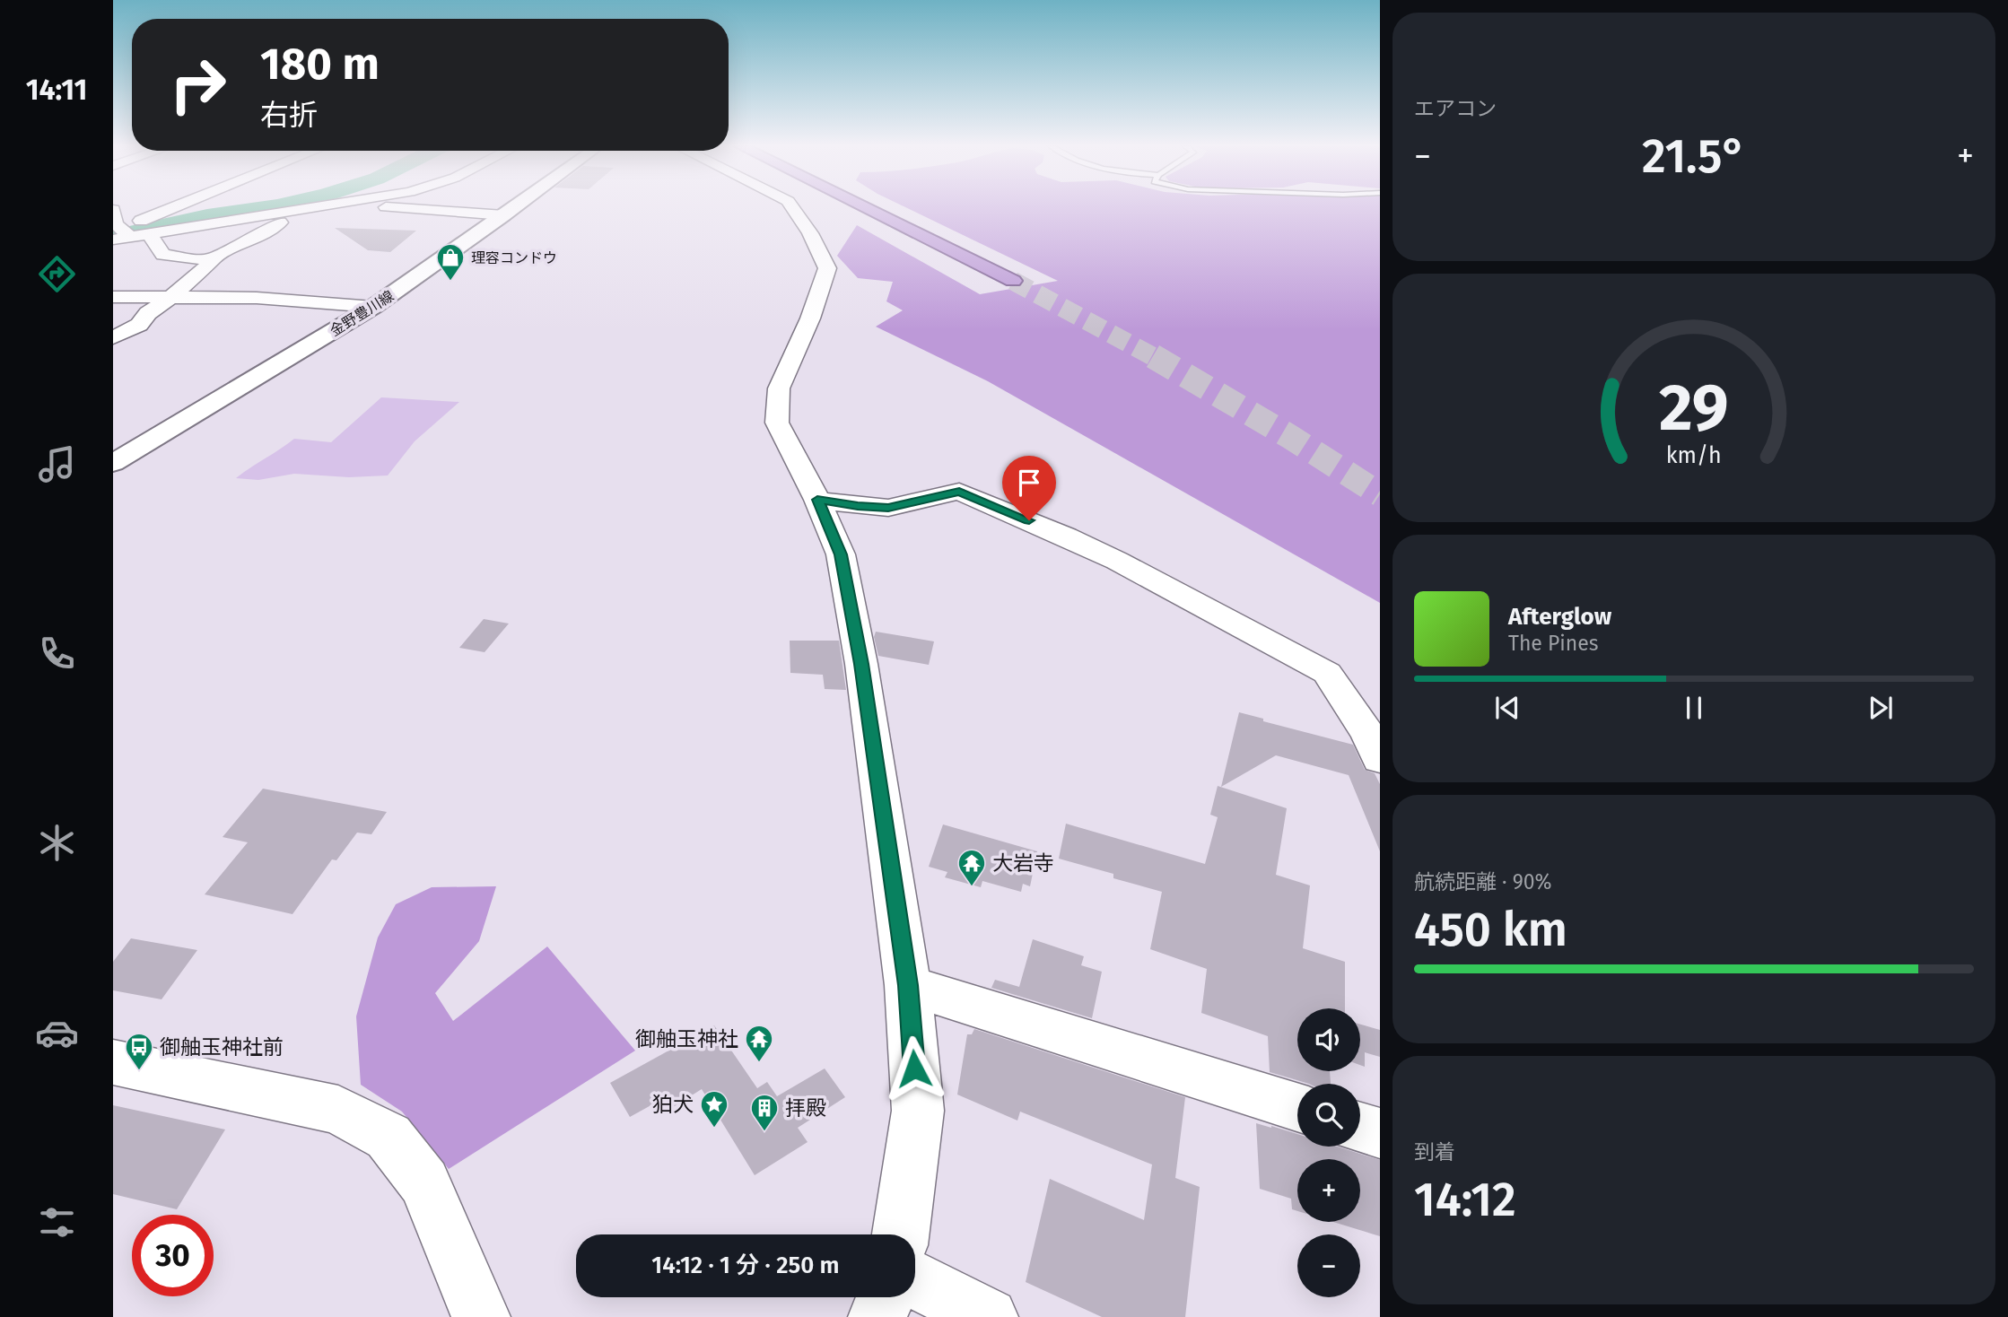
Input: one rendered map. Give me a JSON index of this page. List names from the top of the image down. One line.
{"streets":{"main road":["金野豊川線"]},"places":{"shop":["理容コンドウ"],"temple":["大岩寺","御舳玉神社"],"bus stop":["御舳玉神社前"],"place":["狛犬"],"building":["拝殿"]},"page":{"tabs":"14:11","tile":["エアコン",["航続距離 · 90%","450 km"],["到着","14:12"]],"turn":["180 m","右折"],"heat":["−","21.5°","+"],"song":["Afterglow","The Pines"],"map_buttons":["+","−"],"limit":"30","trip":"14:12 · 1 分 · 250 m","gauge":["29","km/h"]}}
